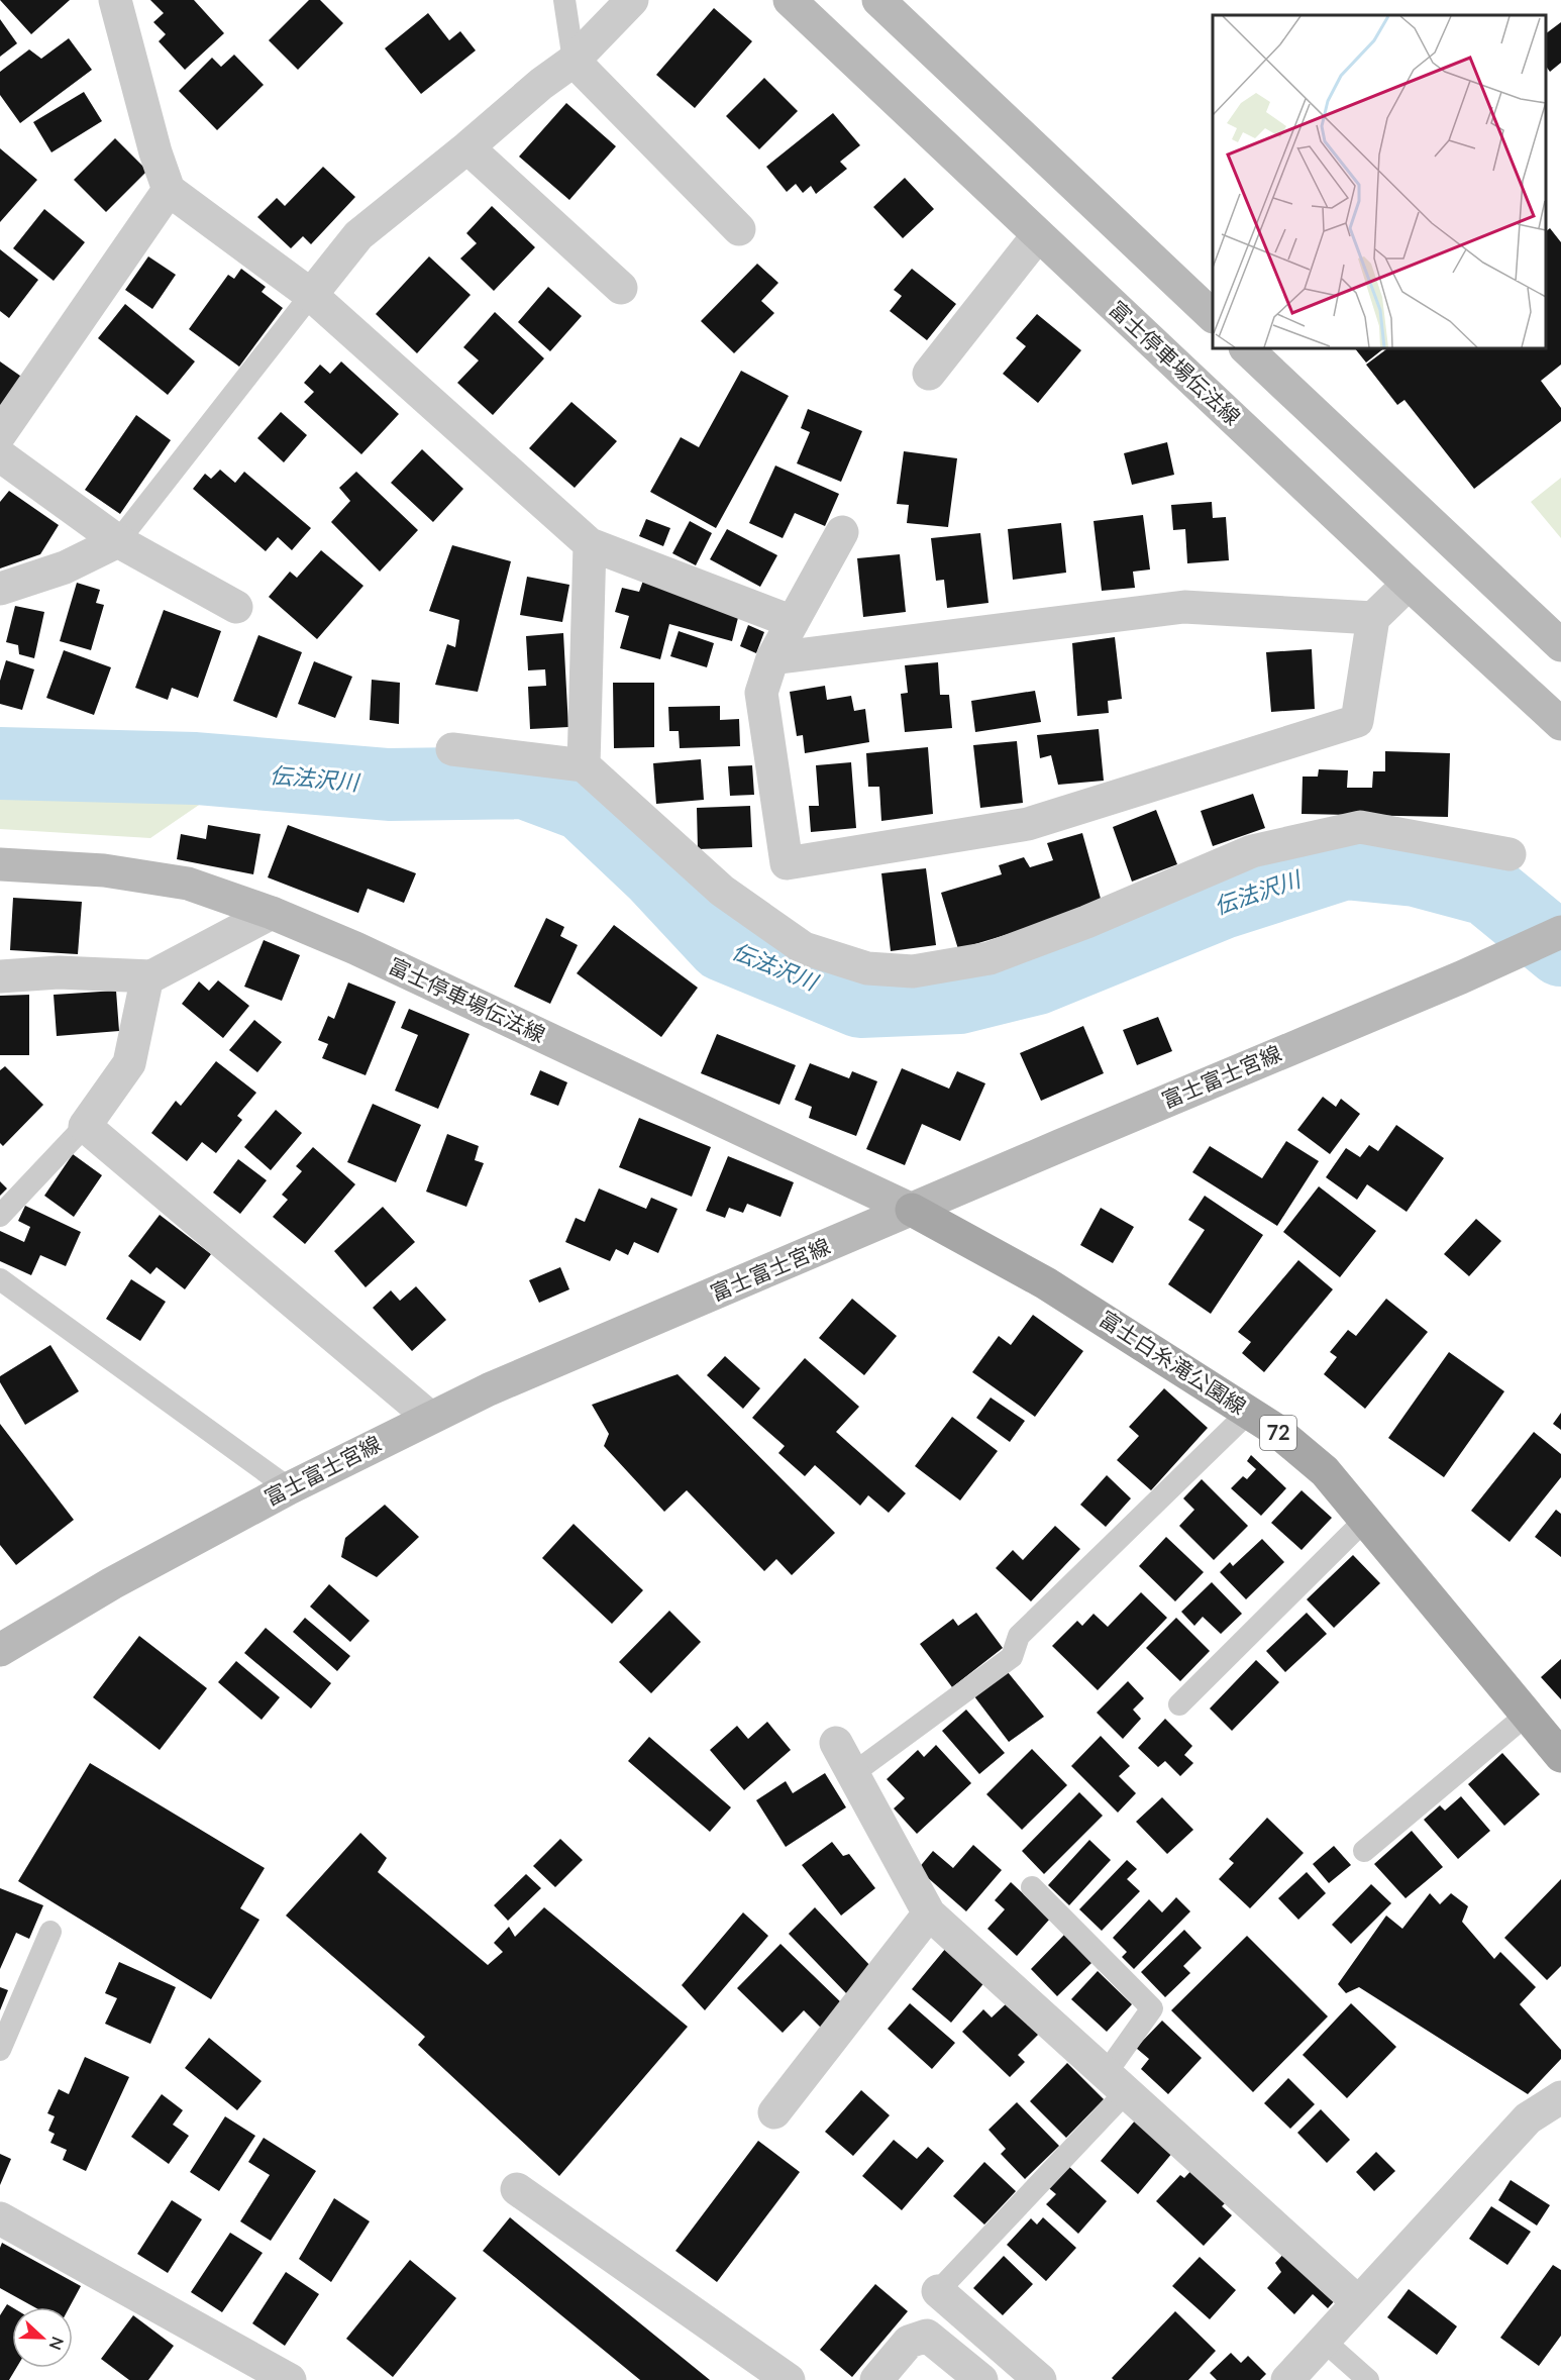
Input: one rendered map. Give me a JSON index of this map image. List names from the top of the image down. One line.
{"streets":{"main road":["富士停車場伝法線","富士富士宮線","富士白糸滝公園線","72"]},"crossings":[["富士停車場伝法線","富士富士宮線"],["富士停車場伝法線","富士白糸滝公園線"],["富士富士宮線","富士白糸滝公園線"]],"water":["伝法沢川"],"north":"right"}
